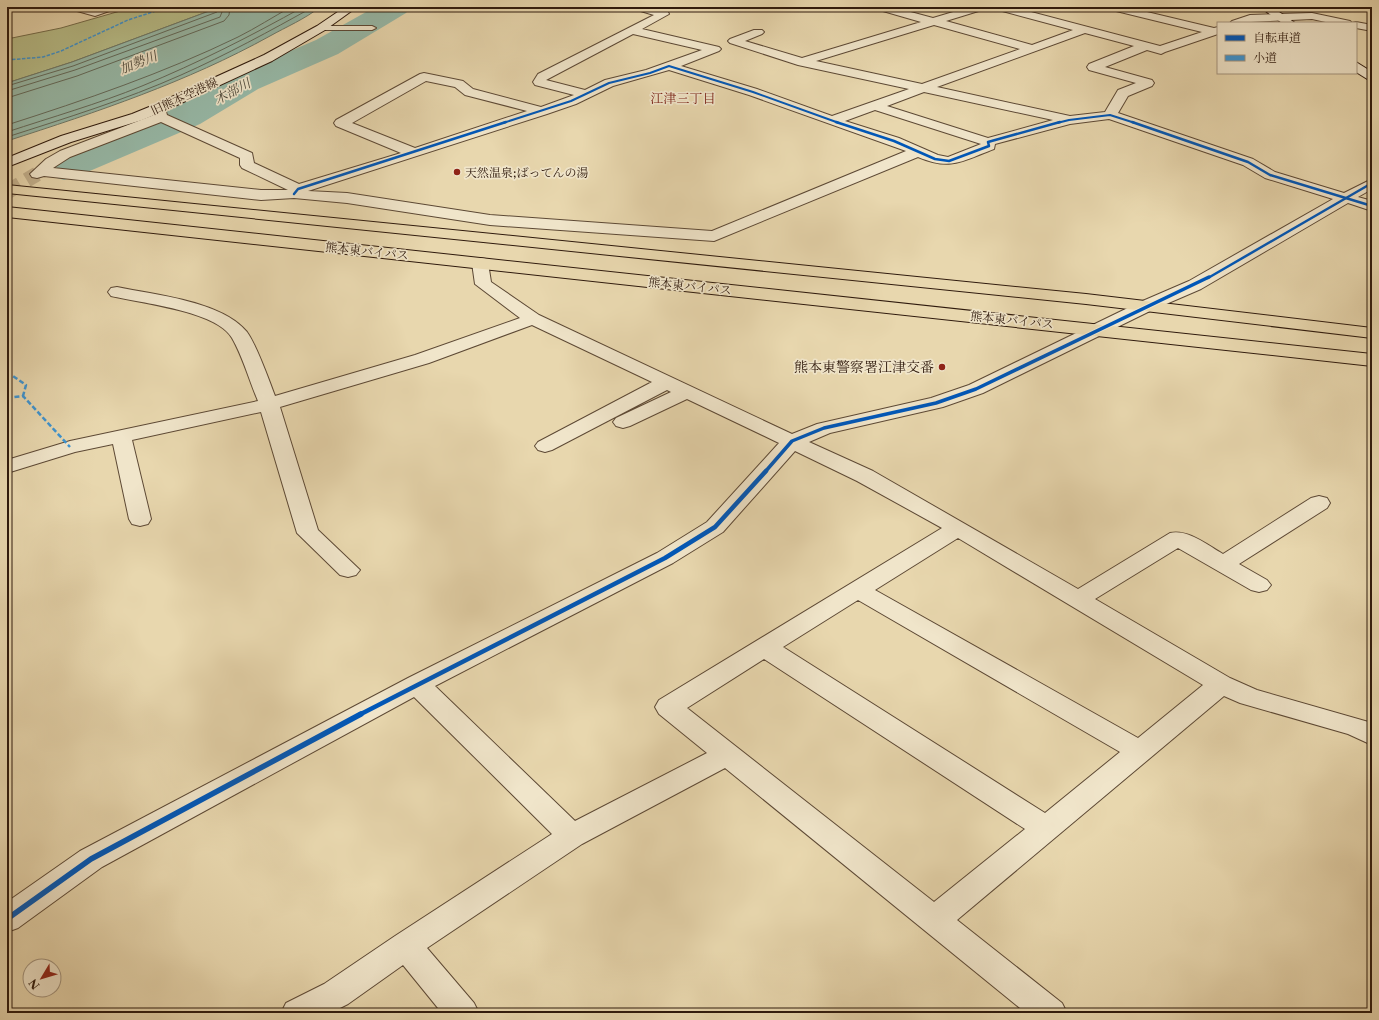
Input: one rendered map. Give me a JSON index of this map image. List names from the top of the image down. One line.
{"streets":{"highway":["熊本東バイパス"],"street":["旧熊本空港線"]},"districts":["江津三丁目"],"water":["加勢川","木部川"],"places":["天然温泉;ばってんの湯","熊本東警察署江津交番"],"legend":["自転車道","小道"],"north":"bottom left"}
